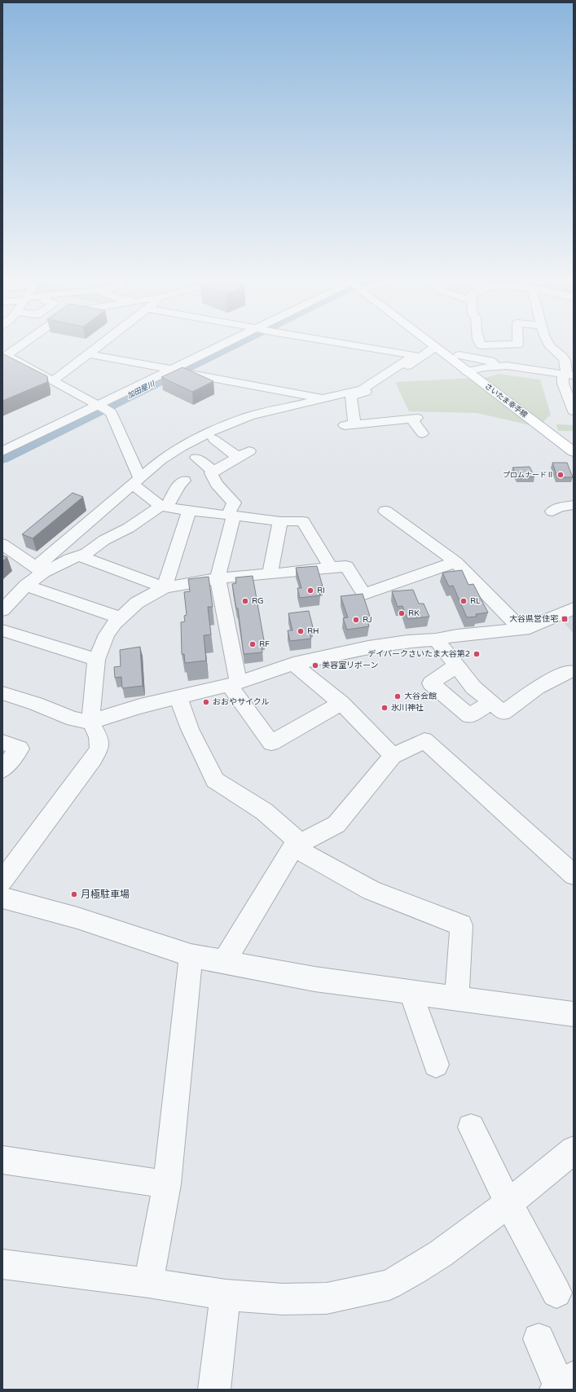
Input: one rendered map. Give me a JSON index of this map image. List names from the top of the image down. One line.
{"streets":{"main road":["さいたま幸手線"]},"water":["加田屋川"],"places":{"other":["プロムナードⅡ","RI","RG","RL","RK","RJ","RH","RF","デイパークさいたま大谷第2","美容室リボーン","大谷会館","おおやサイクル","氷川神社","月極駐車場"],"transit":["大谷県営住宅"]}}
